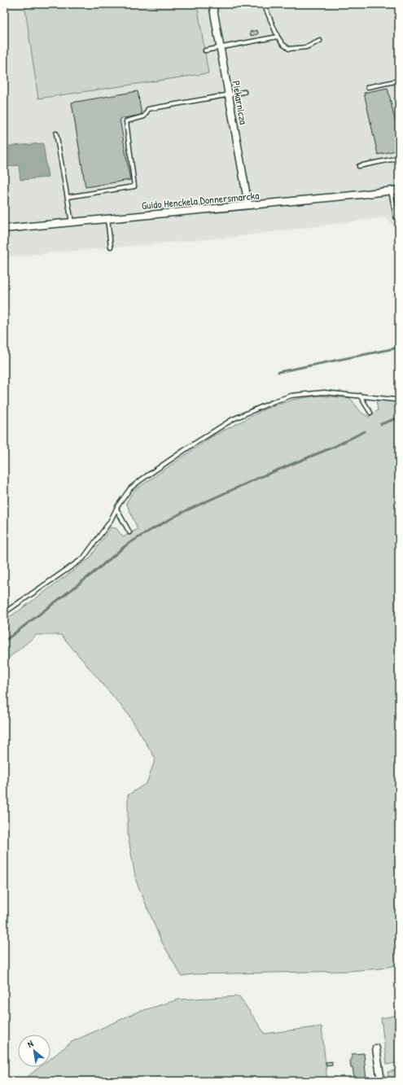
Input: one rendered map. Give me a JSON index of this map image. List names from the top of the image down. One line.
{"streets":{"street":["Piekarnicza","Guido Henckela Donnersmarcka"]},"crossings":[["Piekarnicza","Guido Henckela Donnersmarcka"]],"north":"top left"}
